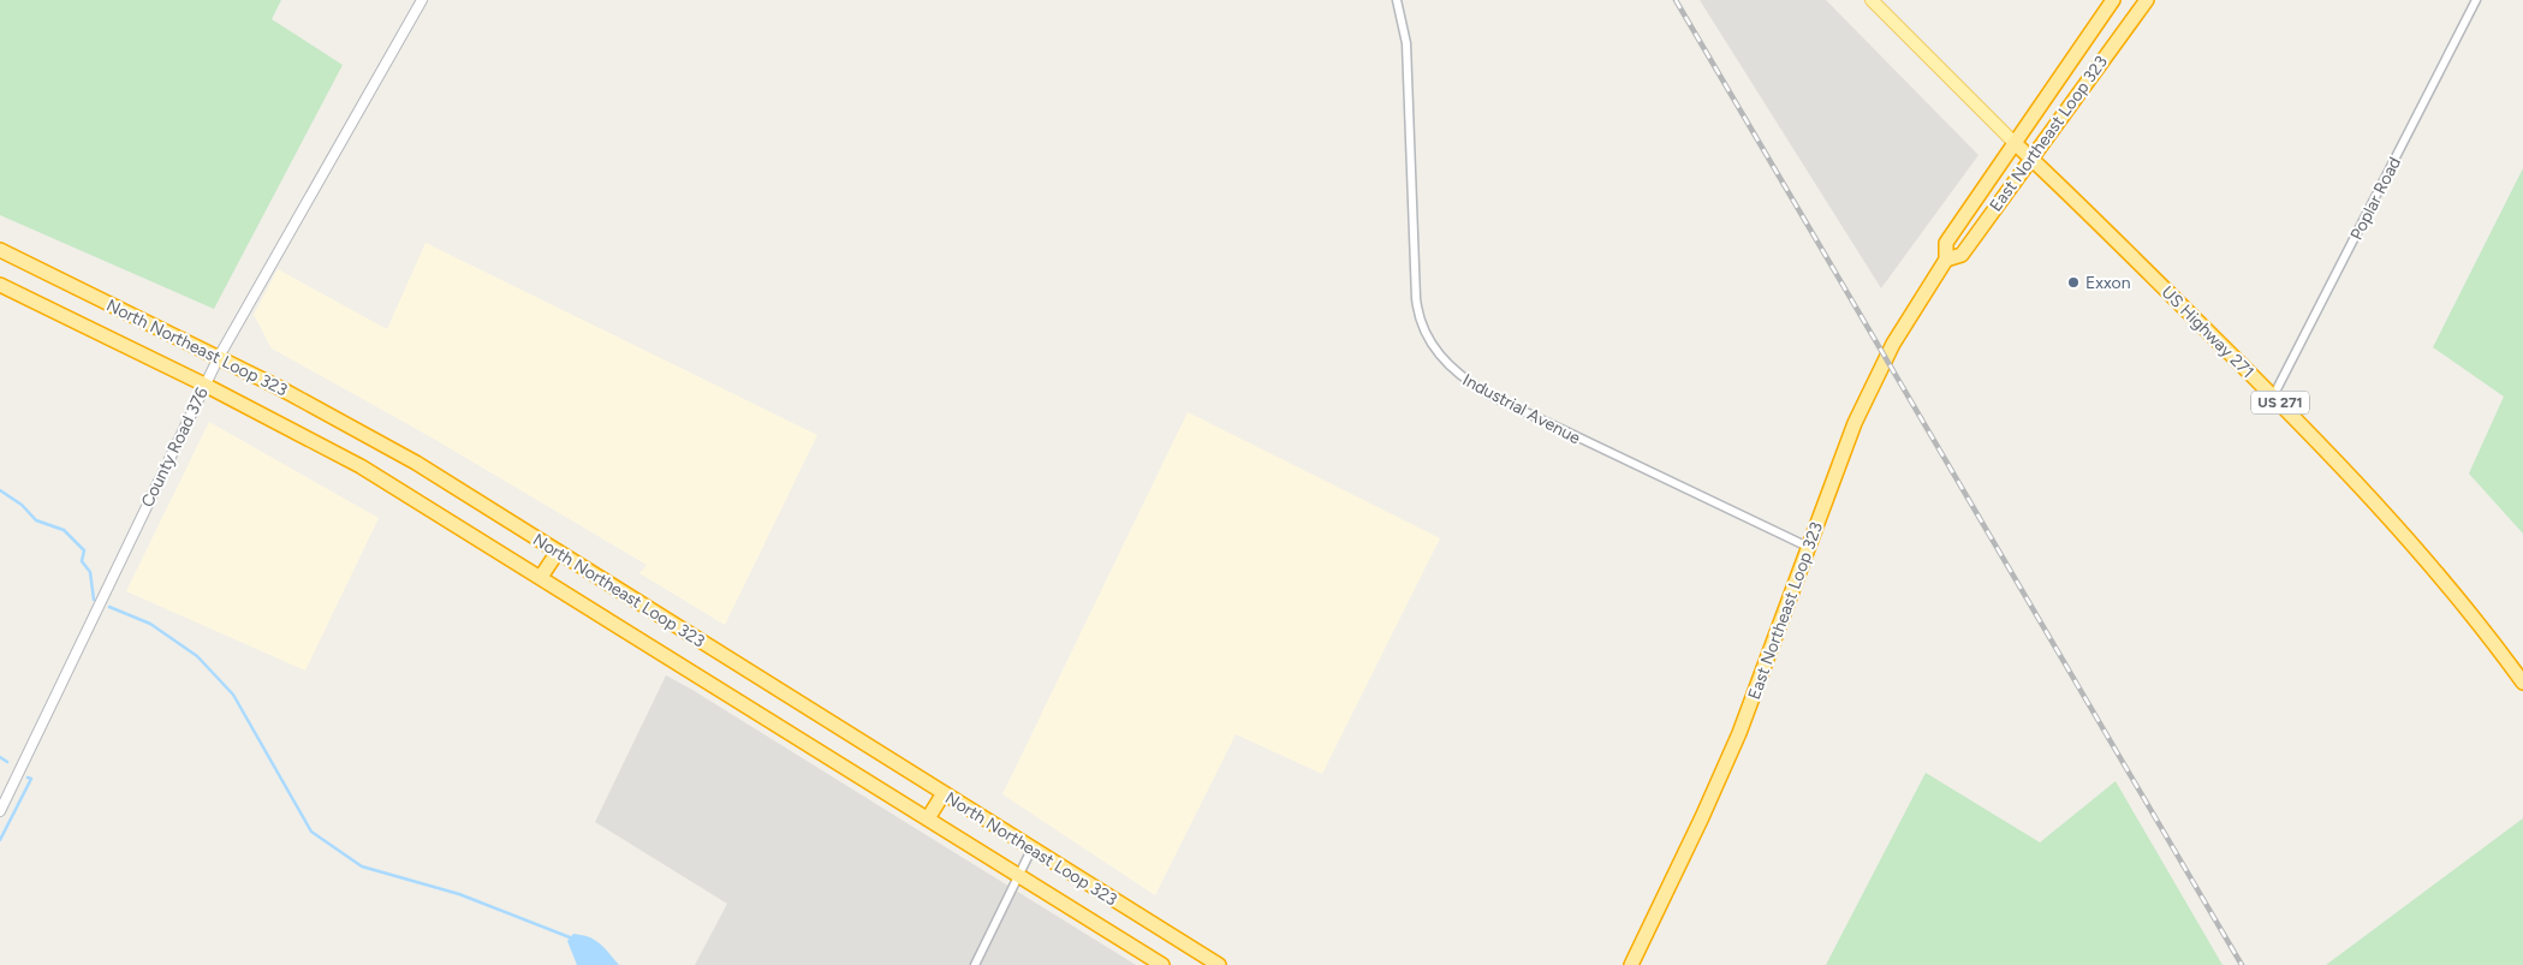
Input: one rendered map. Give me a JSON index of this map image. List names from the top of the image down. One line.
{"streets":{"highway":["East Northeast Loop 323","US Highway 271","North Northeast Loop 323","US 271"],"street":["Poplar Road","Industrial Avenue","County Road 376"]},"crossings":[["East Northeast Loop 323","US Highway 271"],["East Northeast Loop 323","Industrial Avenue"],["Poplar Road","US Highway 271"],["North Northeast Loop 323","County Road 376"]],"places":["Exxon"]}
